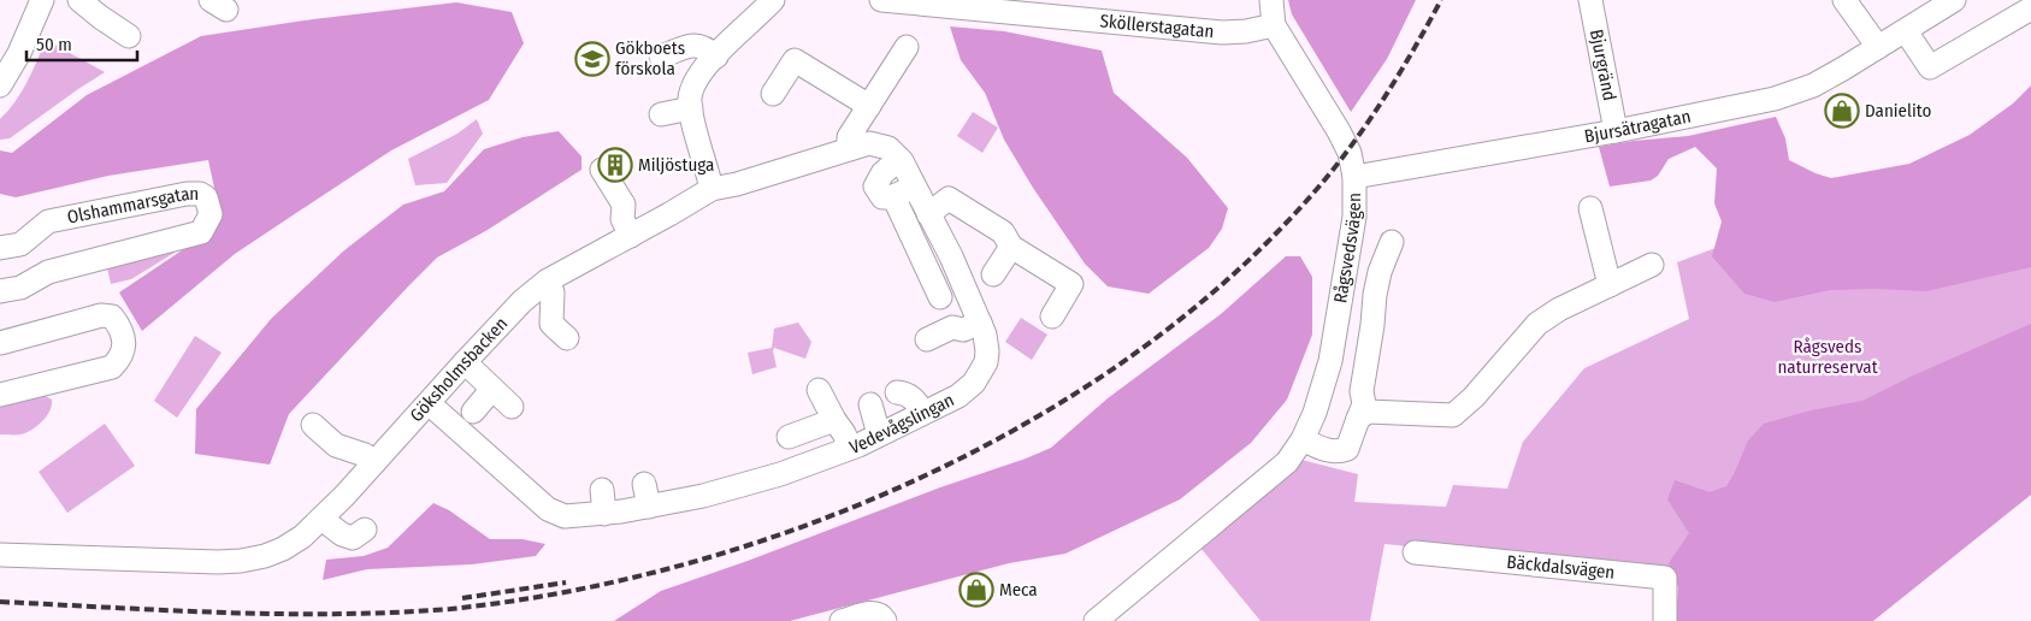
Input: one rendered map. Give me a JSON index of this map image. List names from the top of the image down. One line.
{"streets":{"street":["Sköllerstagatan","Bjurgränd","Bjursätragatan","Olshammarsgatan","Rågsvedsvägen","Göksholmsbacken","Vedevågslingan","Bäckdalsvägen"]},"crossings":[["Sköllerstagatan","Rågsvedsvägen"],["Bjurgränd","Bjursätragatan"],["Bjursätragatan","Rågsvedsvägen"],["Göksholmsbacken","Vedevågslingan"]],"parks":["Rågsveds naturreservat"],"places":{"school or university":["Gökboets förskola"],"shop":["Danielito","Meca"],"building":["Miljöstuga"]},"scale_bar":"50 m"}
